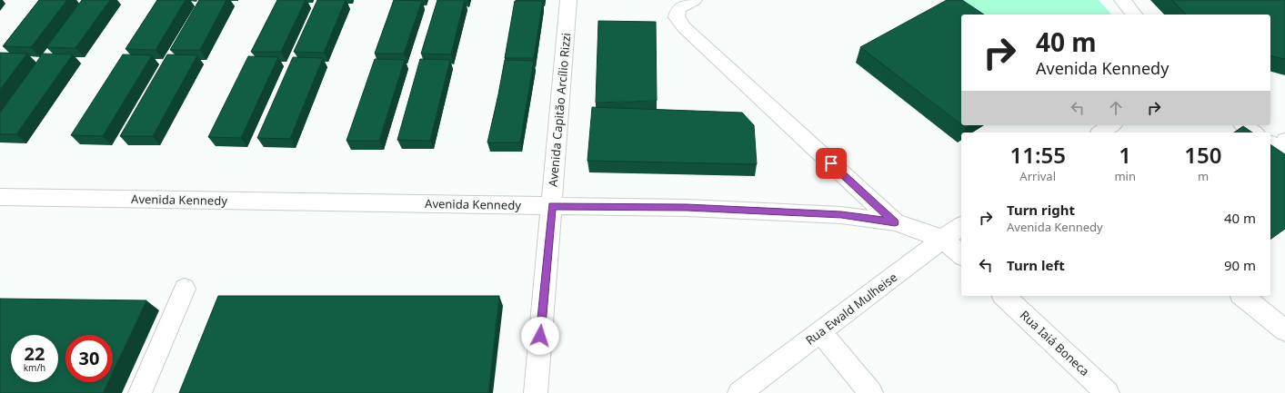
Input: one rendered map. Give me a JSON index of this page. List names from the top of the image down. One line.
{"streets":{"street":["Avenida Capitão Arcílio Rizzi","Avenida Kennedy","Rua Ewald Mulheise","Rua Iaiá Boneca"]},"crossings":[["Avenida Capitão Arcílio Rizzi","Avenida Kennedy"],["Avenida Kennedy","Rua Ewald Mulheise"]],"page":{"turn":["40 m","Avenida Kennedy"],"eta":["11:55","Arrival","1","min","150","m"],"list":[{"name":"Turn right","note":"Avenida Kennedy","value":"40 m"},{"name":"Turn left","value":"90 m"}],"speed":"22 km/h","limit":"30"}}
